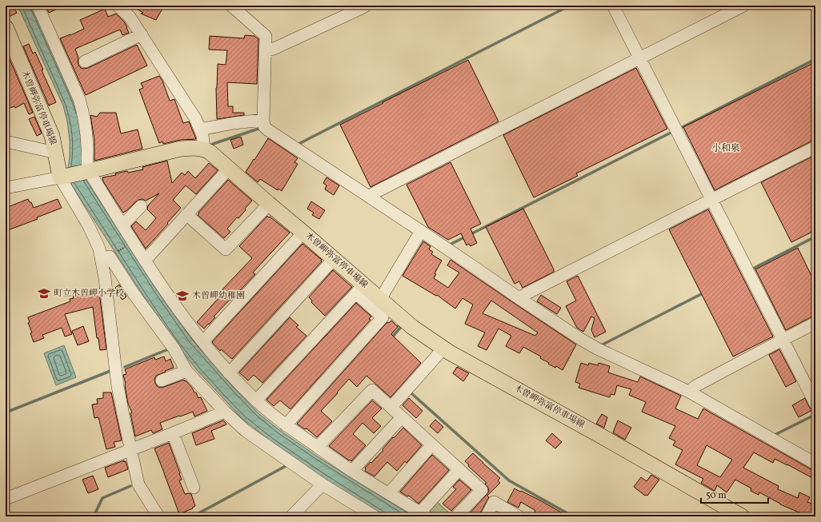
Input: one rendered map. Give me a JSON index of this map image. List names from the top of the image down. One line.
{"streets":{"main road":["木曽岬弥富停車場線"]},"districts":["小和泉"],"places":{"school or university":["町立木曽岬小学校","木曽岬幼稚園"]},"scale_bar":"50 m"}
